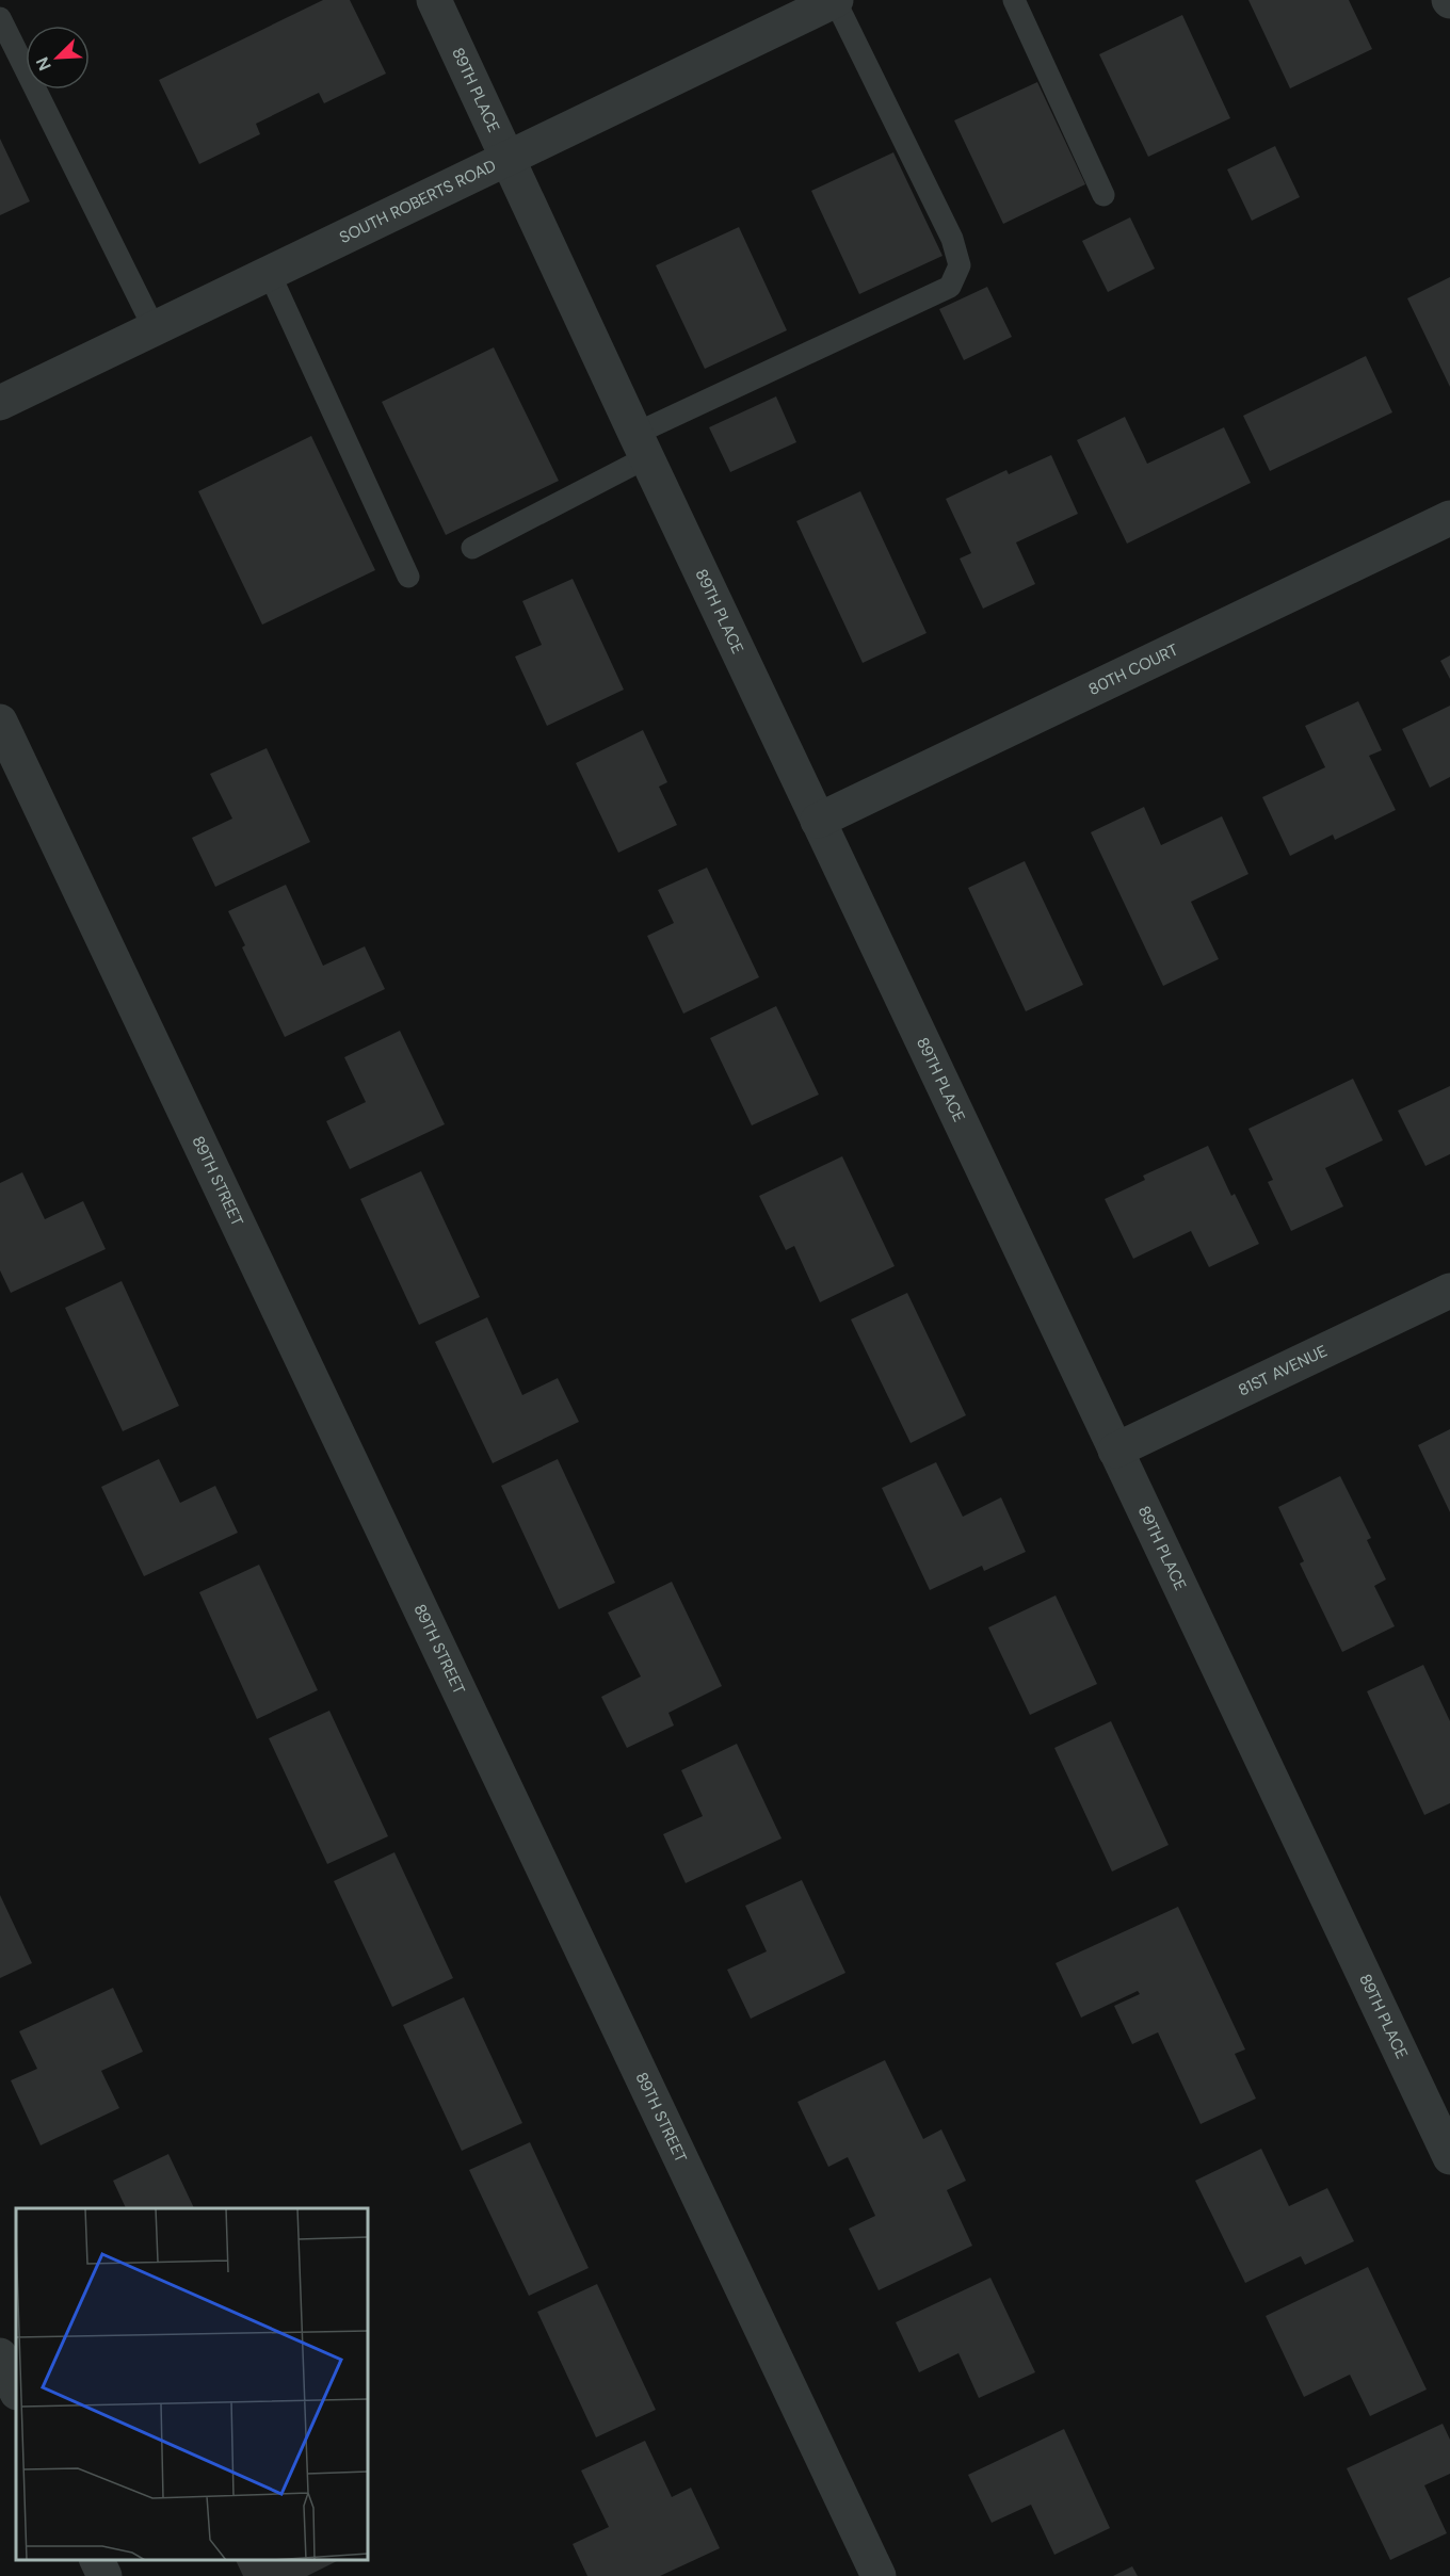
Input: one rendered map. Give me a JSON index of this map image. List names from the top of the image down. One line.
{"streets":{"street":["89TH PLACE","SOUTH ROBERTS ROAD","80TH COURT","89TH STREET","81ST AVENUE"]},"crossings":[["89TH PLACE","SOUTH ROBERTS ROAD"],["89TH PLACE","80TH COURT"],["89TH PLACE","81ST AVENUE"]],"north":"bottom left"}
